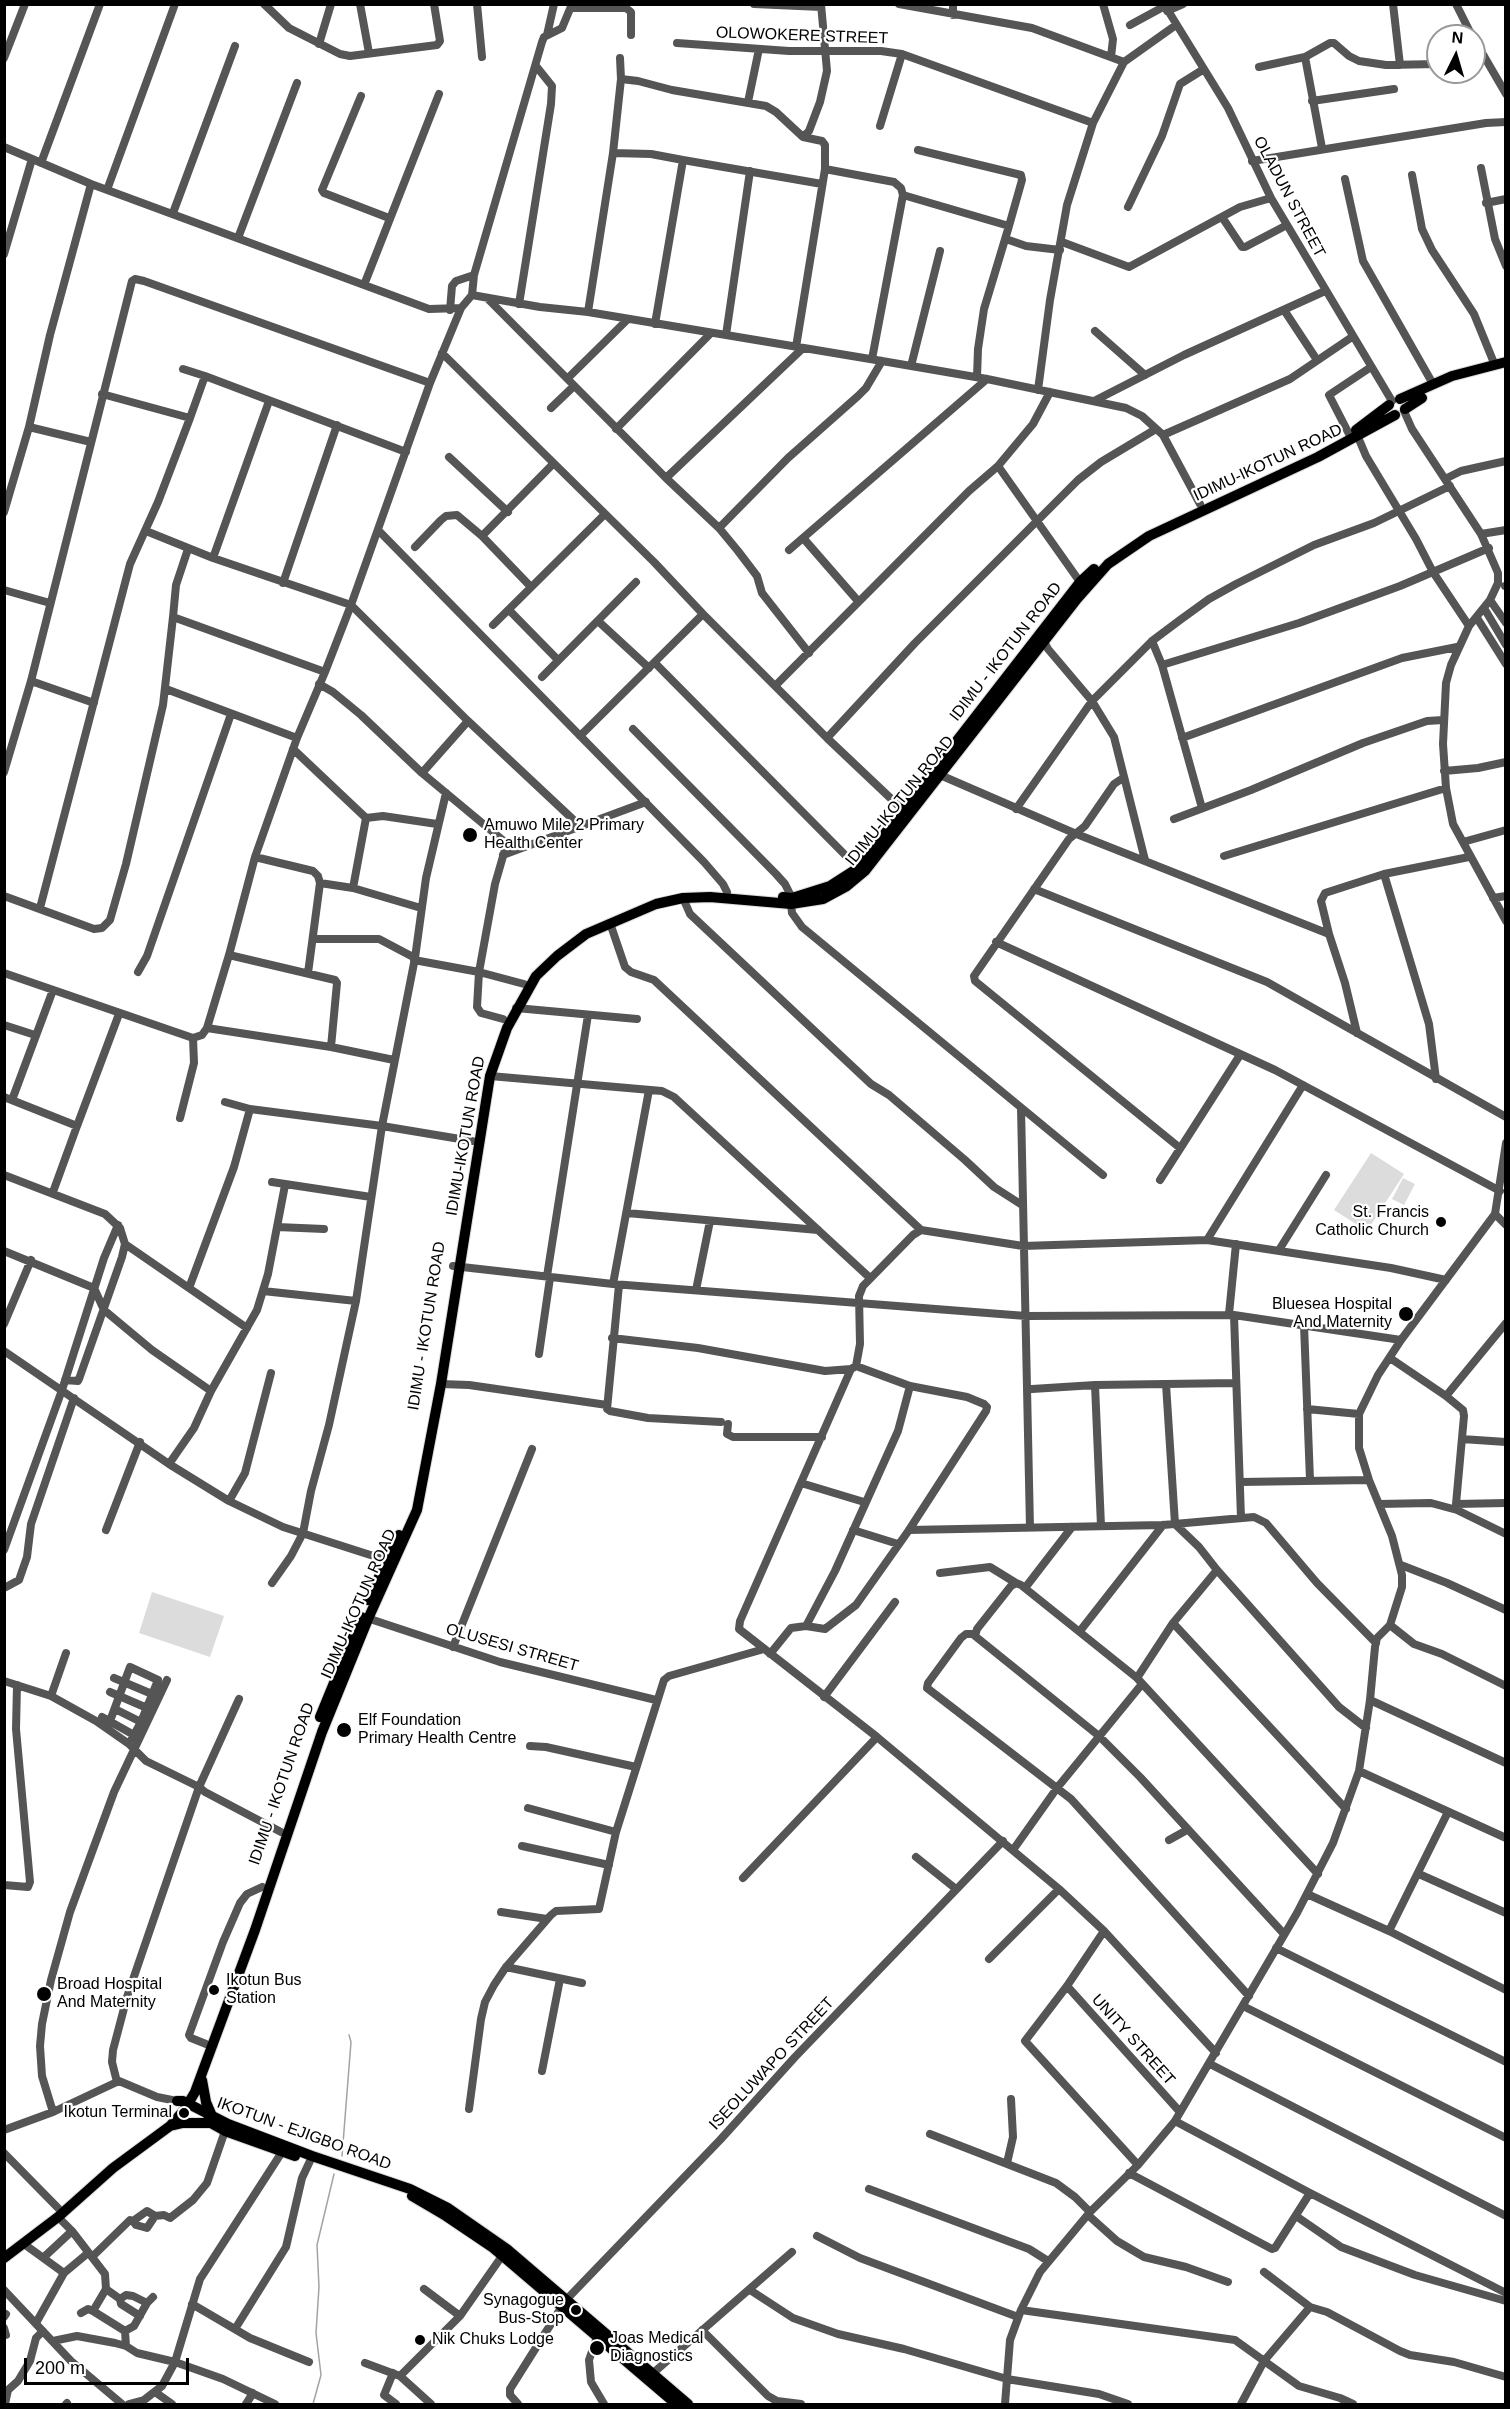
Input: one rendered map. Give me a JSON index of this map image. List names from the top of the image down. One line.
{"streets":{"main road":["IDIMU-IKOTUN ROAD","IDIMU - IKOTUN ROAD","IKOTUN - EJIGBO ROAD"],"street":["OLOWOKERE STREET","OLADUN STREET","OLUSESI STREET","UNITY STREET","ISEOLUWAPO STREET"]},"crossings":[["OLADUN STREET","IDIMU-IKOTUN ROAD"],["IDIMU-IKOTUN ROAD","IDIMU - IKOTUN ROAD"],["IDIMU-IKOTUN ROAD","OLUSESI STREET"],["IDIMU-IKOTUN ROAD","IKOTUN - EJIGBO ROAD"],["IDIMU - IKOTUN ROAD","OLUSESI STREET"],["IDIMU - IKOTUN ROAD","IKOTUN - EJIGBO ROAD"],["ISEOLUWAPO STREET","IKOTUN - EJIGBO ROAD"]],"places":["Amuwo Mile 2 Primary Health Center","St. Francis Catholic Church","Bluesea Hospital And Maternity","Elf Foundation Primary Health Centre","Ikotun Bus Station","Broad Hospital And Maternity","Ikotun Terminal","Synagogue Bus-Stop","Nik Chuks Lodge","Joas Medical Diagnostics"],"scale_bar":"200 m","north":"top"}
